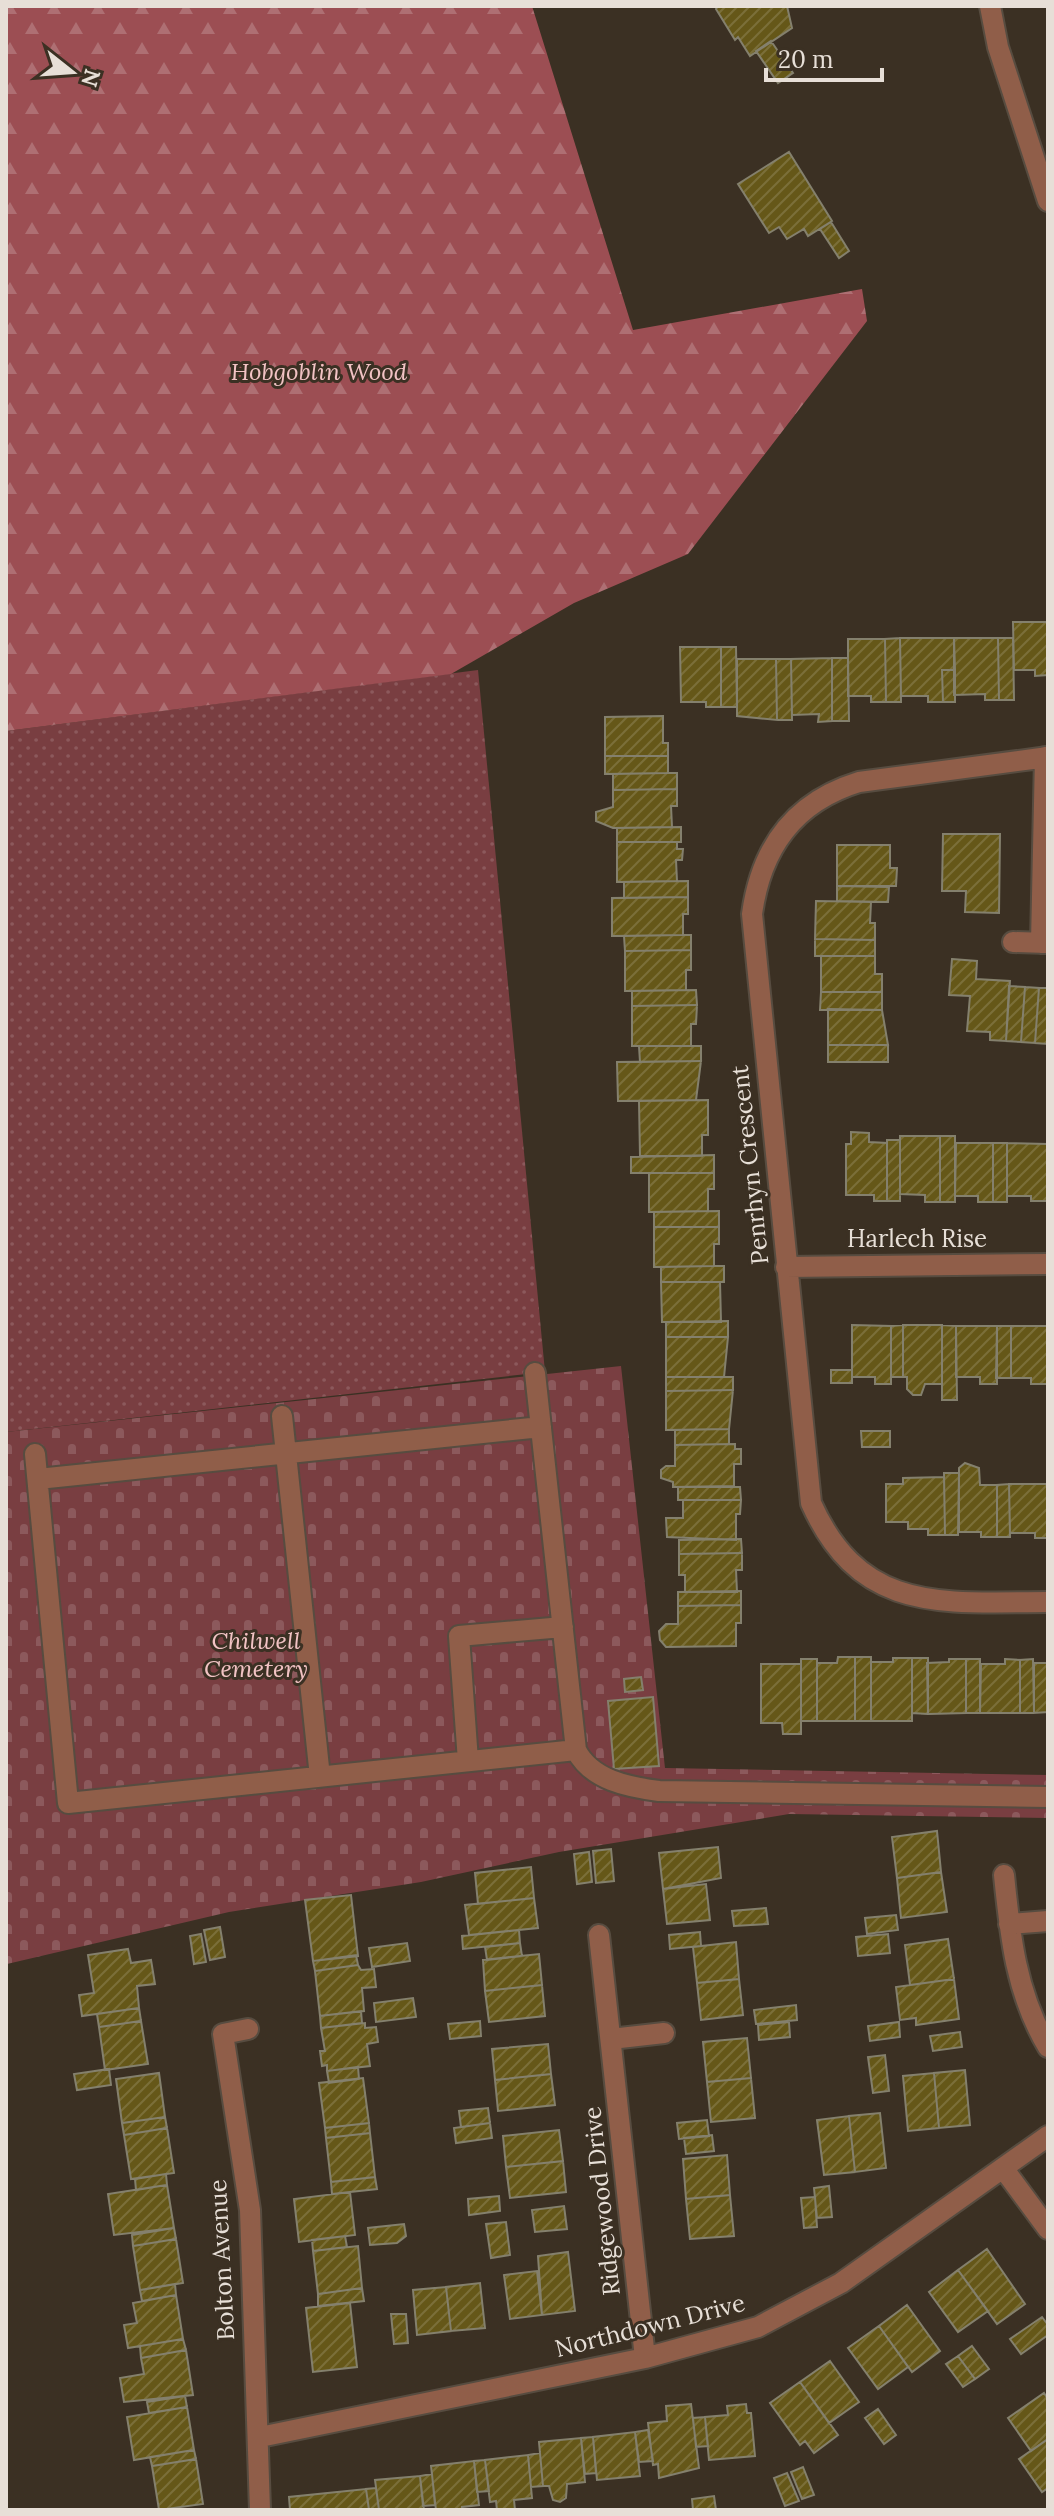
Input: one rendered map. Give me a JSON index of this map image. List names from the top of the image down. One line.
{"streets":{"street":["Penrhyn Crescent","Harlech Rise","Ridgewood Drive","Bolton Avenue","Northdown Drive"]},"crossings":[["Penrhyn Crescent","Harlech Rise"],["Ridgewood Drive","Northdown Drive"],["Bolton Avenue","Northdown Drive"]],"parks":["Hobgoblin Wood","Chilwell Cemetery"],"scale_bar":"20 m","north":"right"}
